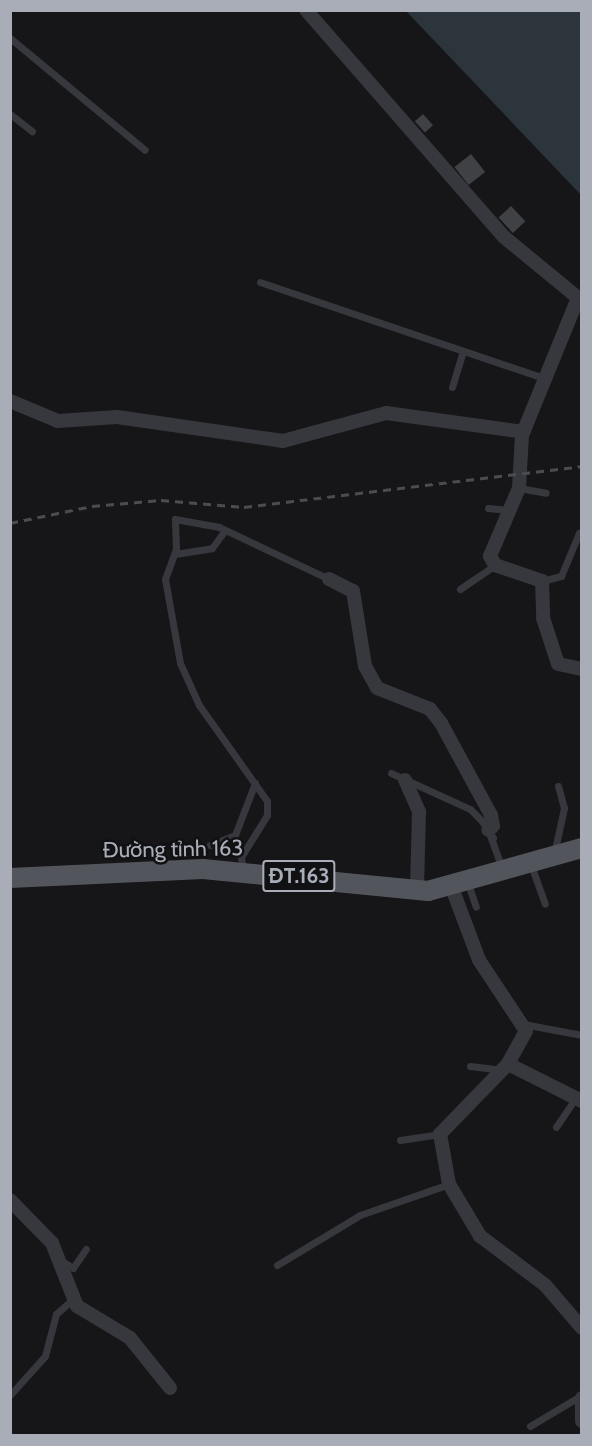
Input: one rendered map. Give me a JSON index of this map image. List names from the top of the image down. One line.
{"streets":{"main road":["Đường tỉnh 163","ĐT.163"]}}
